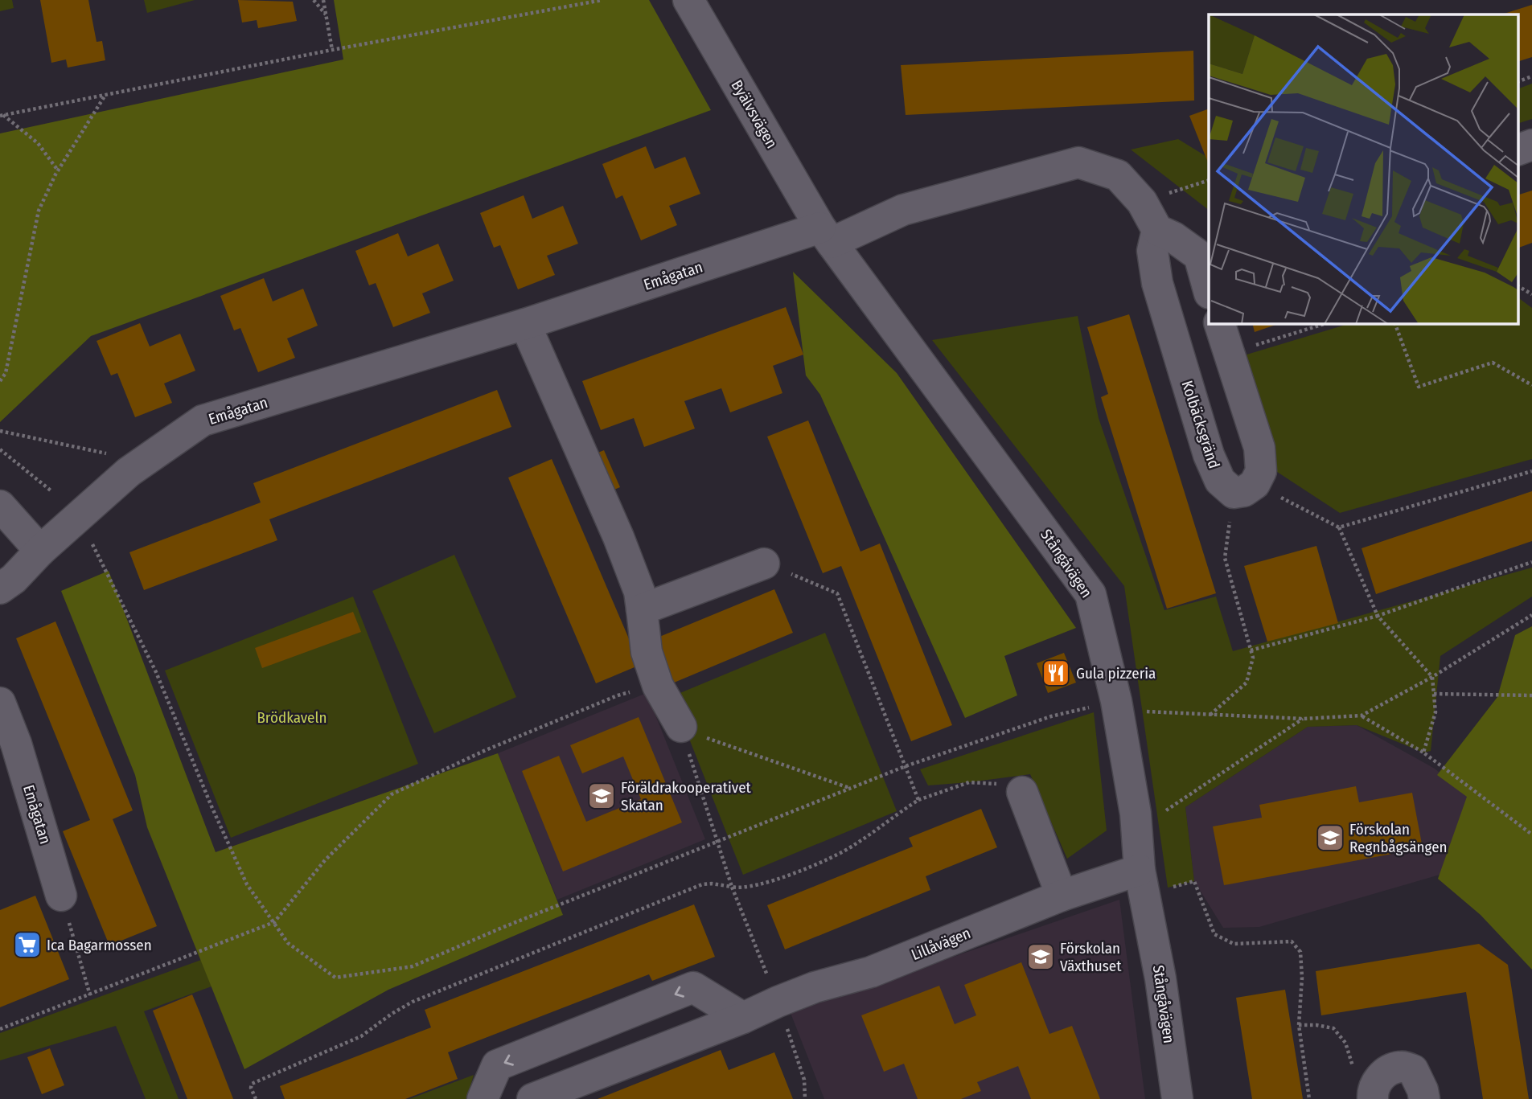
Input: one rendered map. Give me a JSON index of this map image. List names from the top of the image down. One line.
{"streets":{"street":["Byälvsvägen","Emågatan","Kolbäcksgränd","Stångåvägen","Lillåvägen"]},"crossings":[["Byälvsvägen","Emågatan"],["Byälvsvägen","Stångåvägen"],["Emågatan","Stångåvägen"],["Stångåvägen","Lillåvägen"]],"parks":["Brödkaveln"],"places":{"restaurant":["Gula pizzeria"],"school or university":["Föräldrakooperativet Skatan","Förskolan Regnbågsängen","Förskolan Växthuset"],"supermarket":["Ica Bagarmossen"]}}
